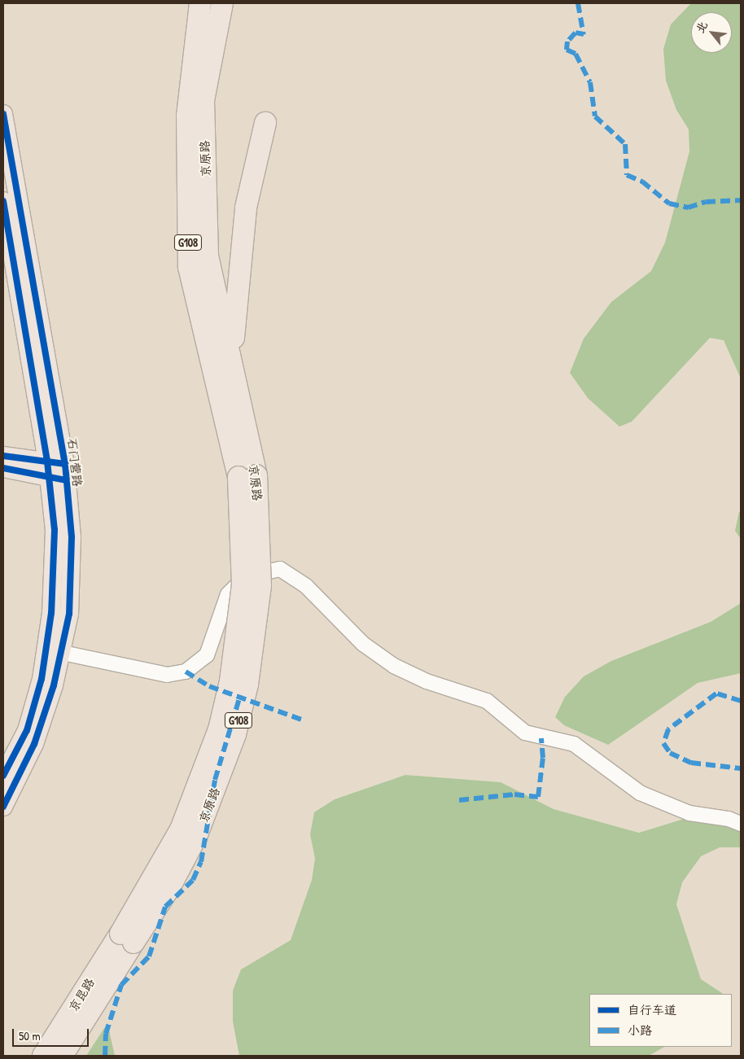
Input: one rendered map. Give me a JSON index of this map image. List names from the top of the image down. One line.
{"streets":{"highway":["京原路","G108","京昆路"],"main road":["石门营路"]},"crossings":[["京原路","京昆路"]],"legend":["自行车道","小路"],"scale_bar":"50 m","north":"top left"}
